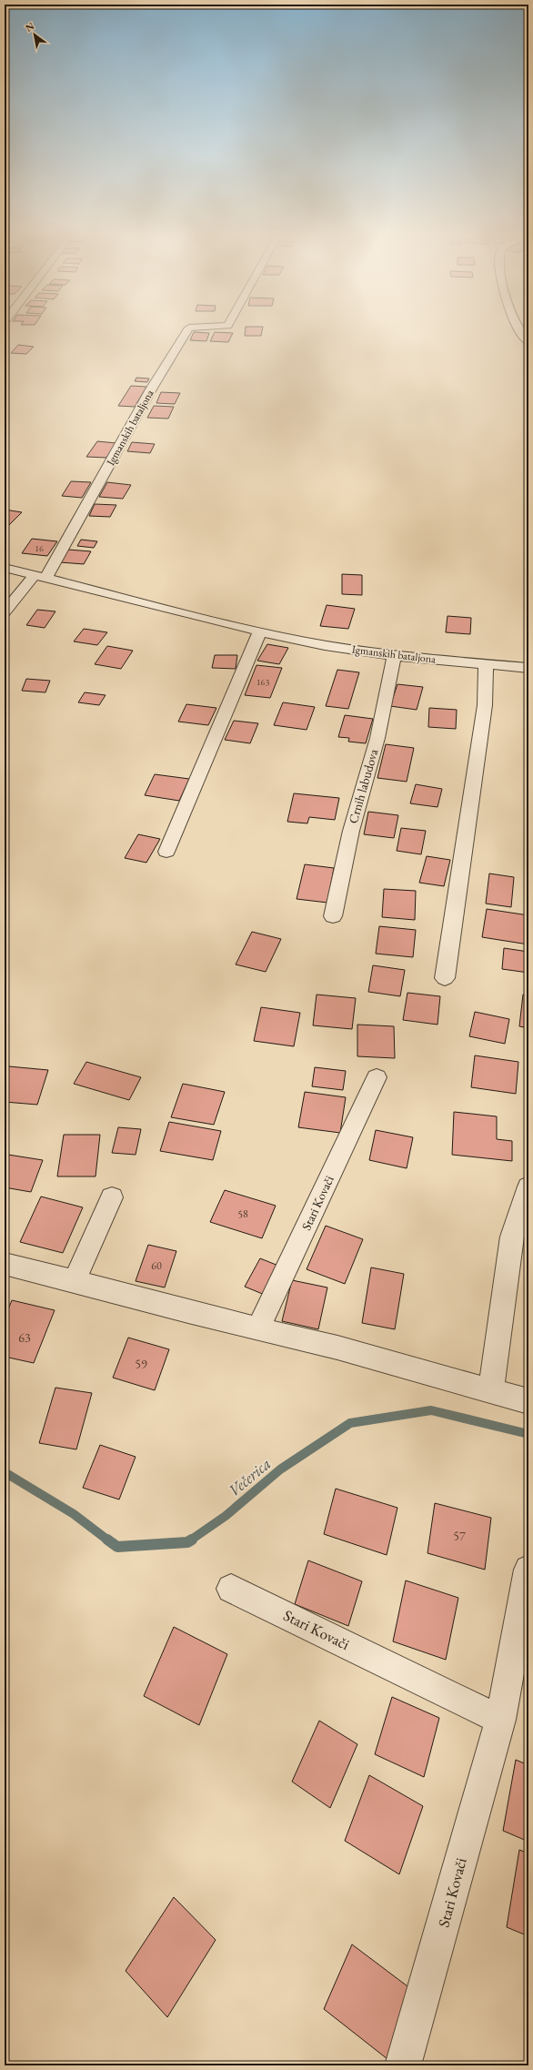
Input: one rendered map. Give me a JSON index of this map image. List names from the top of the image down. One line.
{"streets":{"street":["Igmanskih bataljona","Crnih labudova","Stari Kovači"]},"crossings":[["Igmanskih bataljona","Crnih labudova"]],"water":["Večerica"],"house_numbers":["16","163","58","60","63","59","57"],"north":"top left"}
